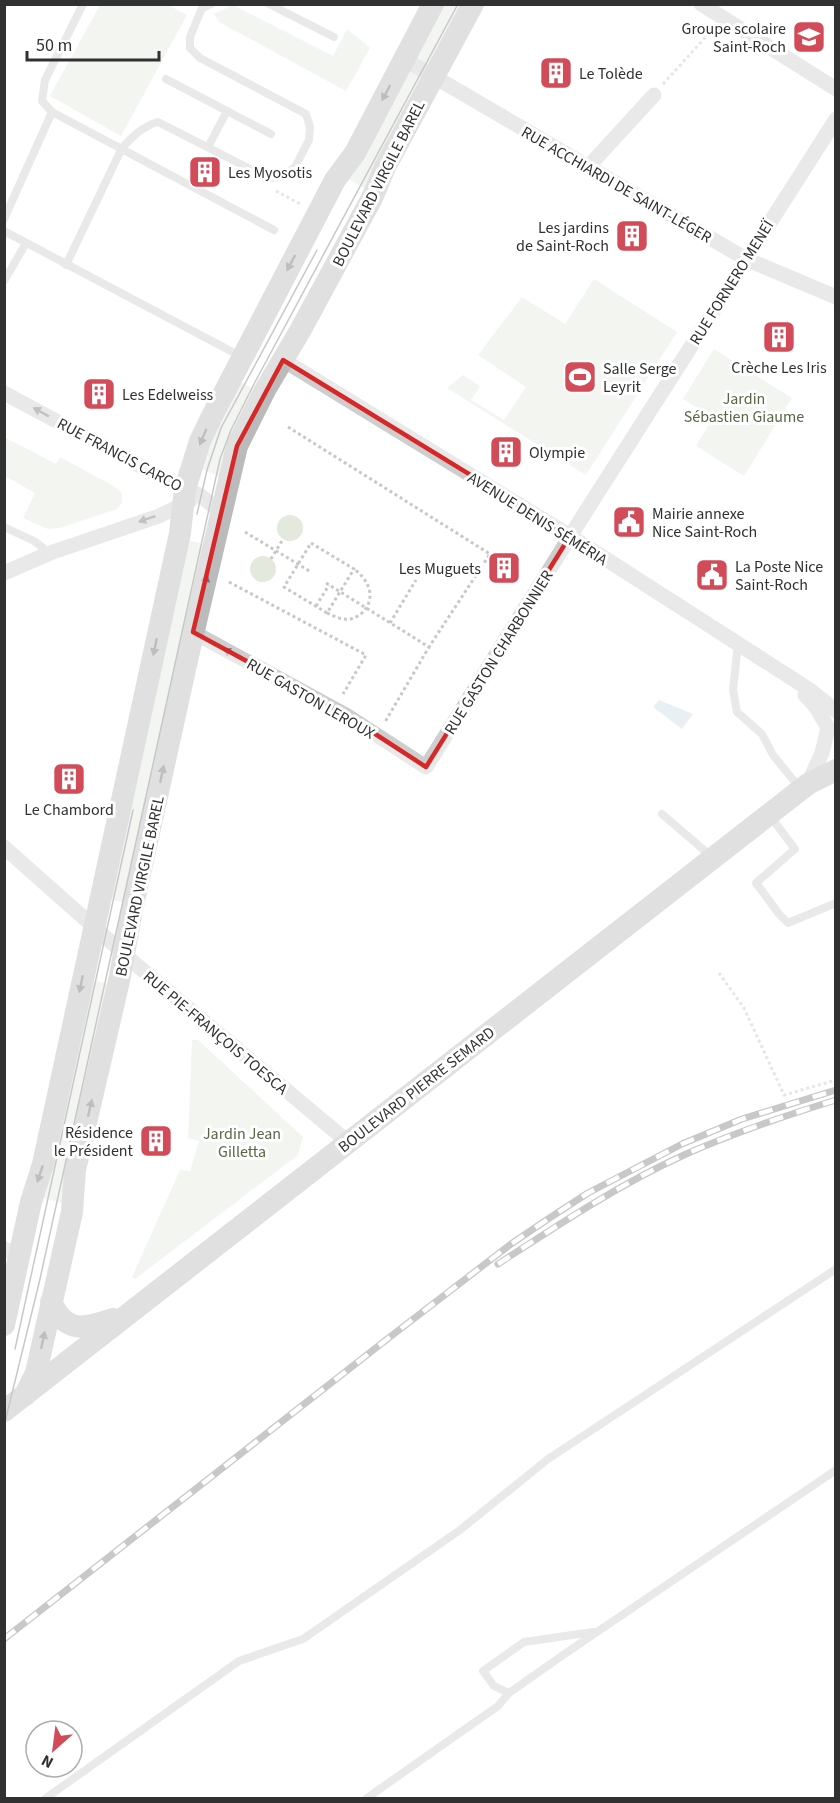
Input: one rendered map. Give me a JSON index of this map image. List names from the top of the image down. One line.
{"streets":{"main road":["BOULEVARD VIRGILE BAREL","BOULEVARD PIERRE SEMARD"],"street":["RUE ACCHIARDI DE SAINT-LÉGER","RUE FORNERO MENEÏ","RUE FRANCIS CARCO","AVENUE DENIS SÉMÉRIA","RUE GASTON CHARBONNIER","RUE GASTON LEROUX","RUE PIE-FRANÇOIS TOESCA"]},"crossings":[["BOULEVARD VIRGILE BAREL","RUE ACCHIARDI DE SAINT-LÉGER"],["BOULEVARD VIRGILE BAREL","RUE FRANCIS CARCO"],["BOULEVARD VIRGILE BAREL","AVENUE DENIS SÉMÉRIA"],["BOULEVARD VIRGILE BAREL","RUE GASTON LEROUX"],["BOULEVARD VIRGILE BAREL","RUE PIE-FRANÇOIS TOESCA"],["BOULEVARD VIRGILE BAREL","BOULEVARD PIERRE SEMARD"],["RUE ACCHIARDI DE SAINT-LÉGER","RUE FORNERO MENEÏ"],["RUE FORNERO MENEÏ","AVENUE DENIS SÉMÉRIA"],["RUE FORNERO MENEÏ","RUE GASTON CHARBONNIER"],["AVENUE DENIS SÉMÉRIA","RUE GASTON CHARBONNIER"],["AVENUE DENIS SÉMÉRIA","BOULEVARD PIERRE SEMARD"],["RUE GASTON CHARBONNIER","RUE GASTON LEROUX"],["RUE PIE-FRANÇOIS TOESCA","BOULEVARD PIERRE SEMARD"]],"one_way":["RUE FRANCIS CARCO","RUE GASTON LEROUX"],"parks":["Jardin Sébastien Giaume","Jardin Jean Gilletta"],"places":{"school or university":["Groupe scolaire Saint-Roch"],"building":["Le Tolède","Les Myosotis","Les jardins de Saint-Roch","Crèche Les Iris","Les Edelweiss","Olympie","Les Muguets","Le Chambord","Résidence le Président"],"sports":["Salle Serge Leyrit"],"public building":["Mairie annexe Nice Saint-Roch","La Poste Nice Saint-Roch"]},"scale_bar":"50 m","north":"bottom left"}
